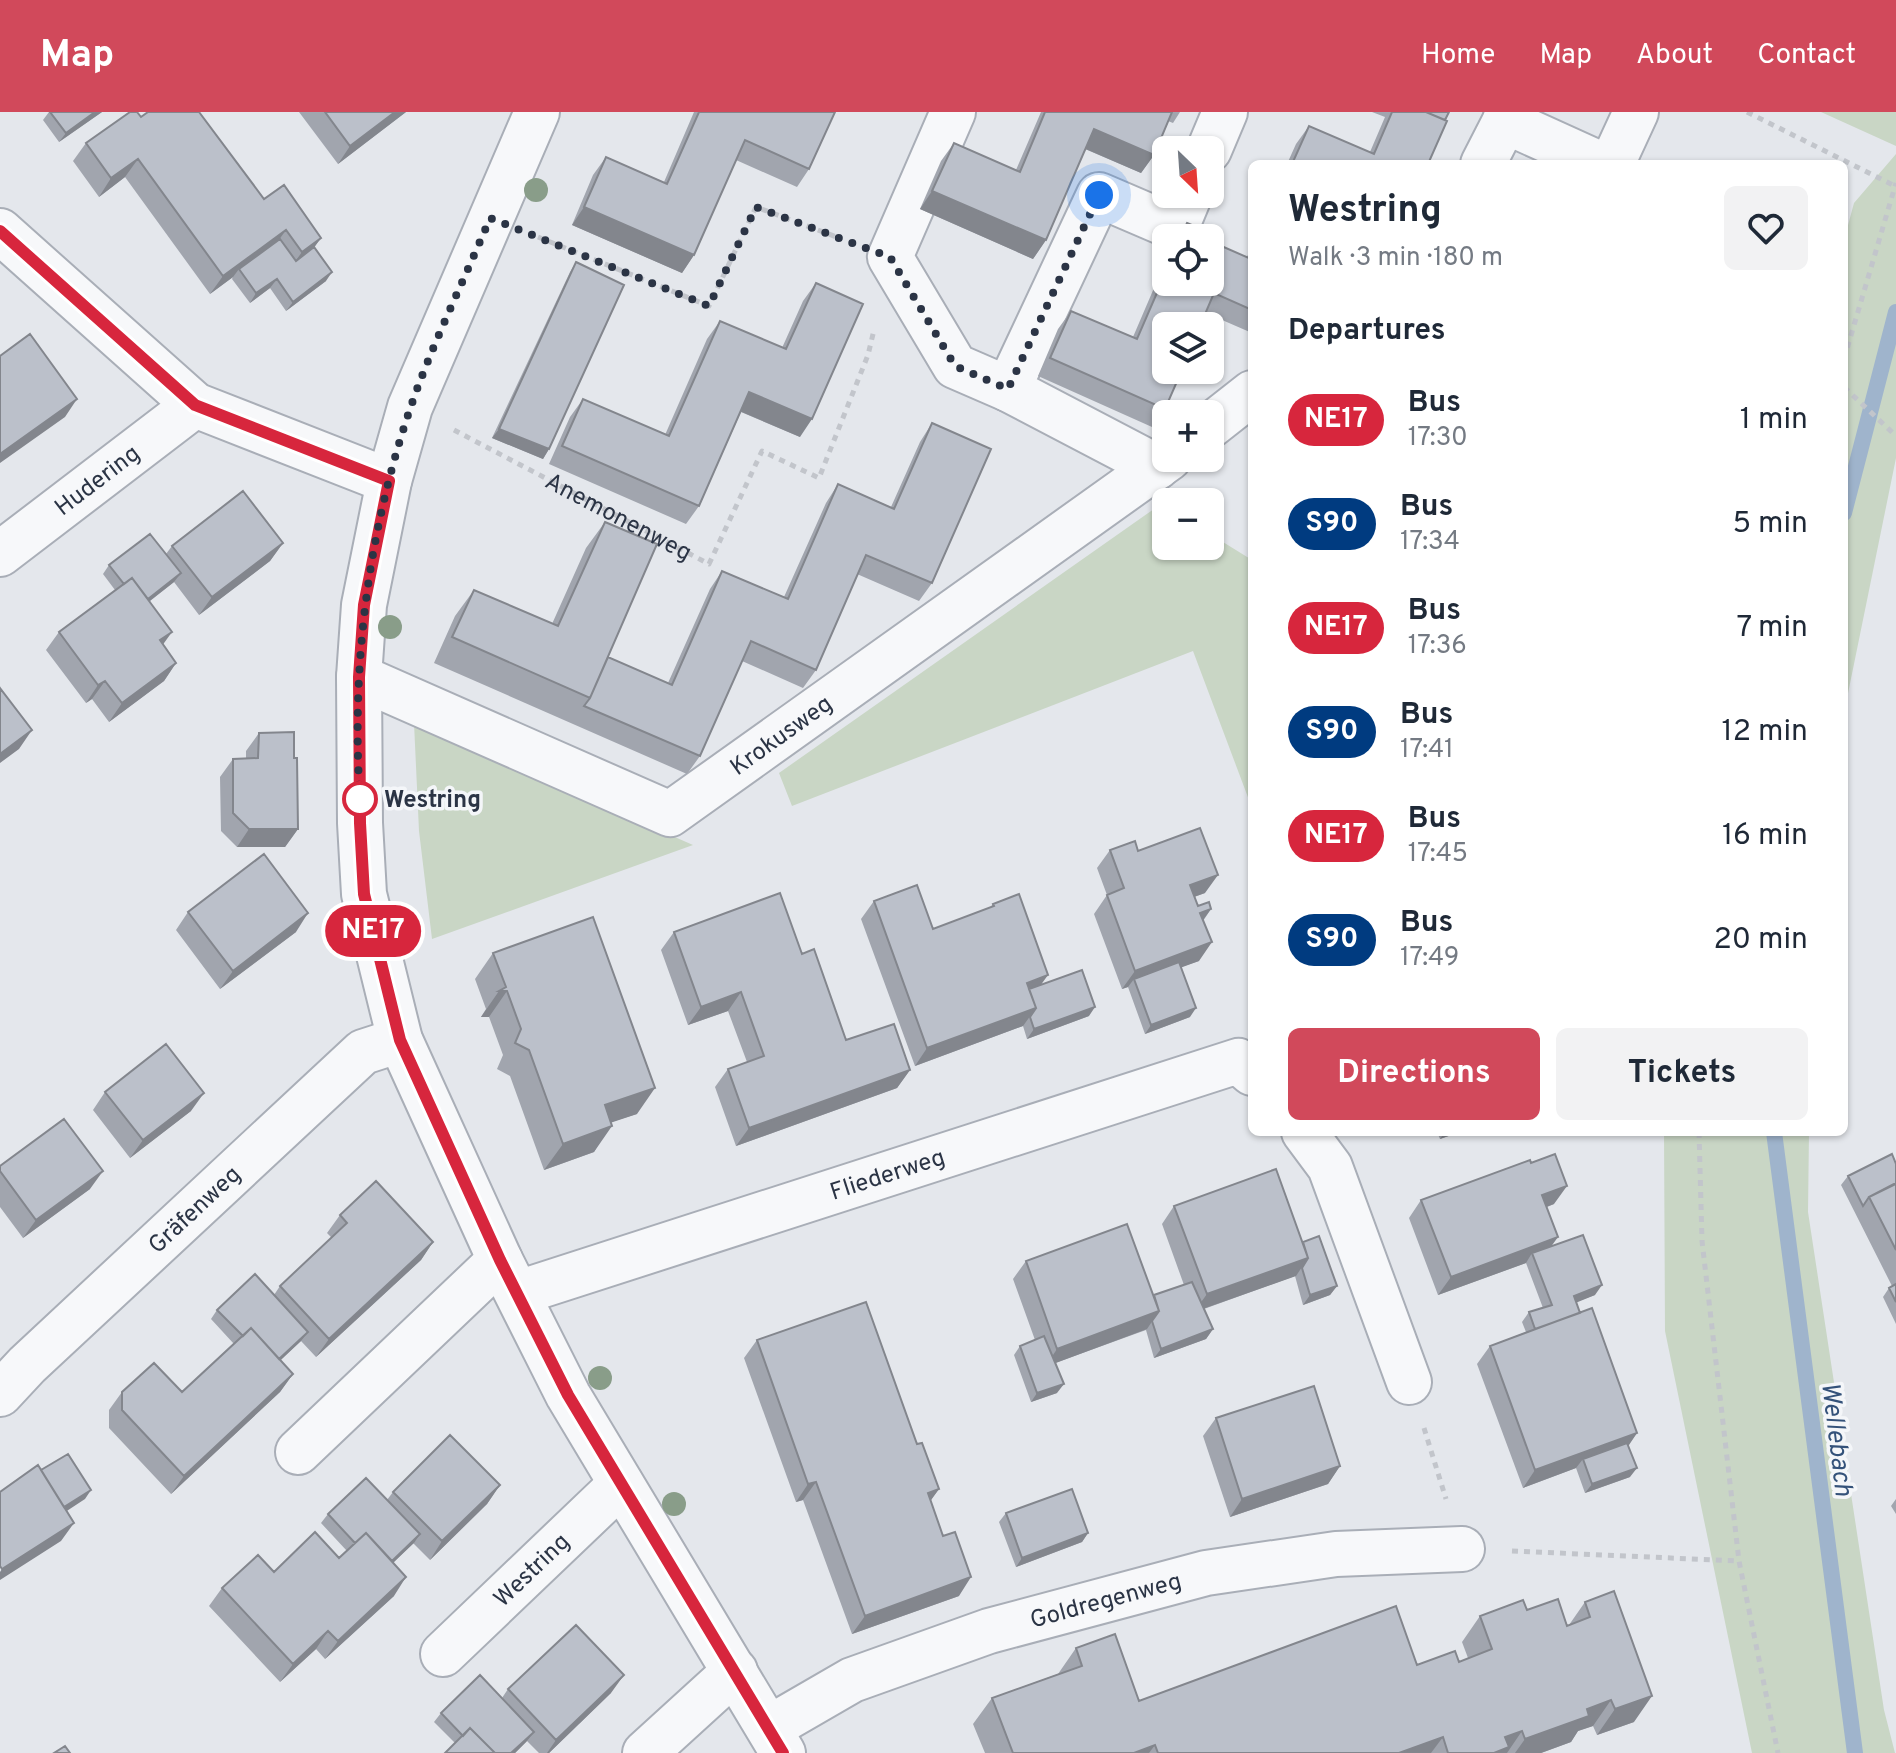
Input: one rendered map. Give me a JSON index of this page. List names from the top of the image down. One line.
{"streets":{"street":["Hudering","Krokusweg","Fliederweg","Gräfenweg","Westring","Goldregenweg"],"path":["Anemonenweg"]},"water":["Wellebach"],"places":["Westring"],"lines":["bus line NE17"],"north":"bottom right","page":{"header":"Map","nav":["Home","Map","About","Contact"],"on_map":"NE17","map_buttons":["+","−"],"heading":[["Westring","Walk · 3 min · 180 m"],"Departures"],"list":[{"mark":"NE17","name":"Bus","note":"17:30","value":"1 min"},{"mark":"S90","name":"Bus","note":"17:34","value":"5 min"},{"mark":"NE17","name":"Bus","note":"17:36","value":"7 min"},{"mark":"S90","name":"Bus","note":"17:41","value":"12 min"},{"mark":"NE17","name":"Bus","note":"17:45","value":"16 min"},{"mark":"S90","name":"Bus","note":"17:49","value":"20 min"}],"buttons":["Directions","Tickets"]}}
